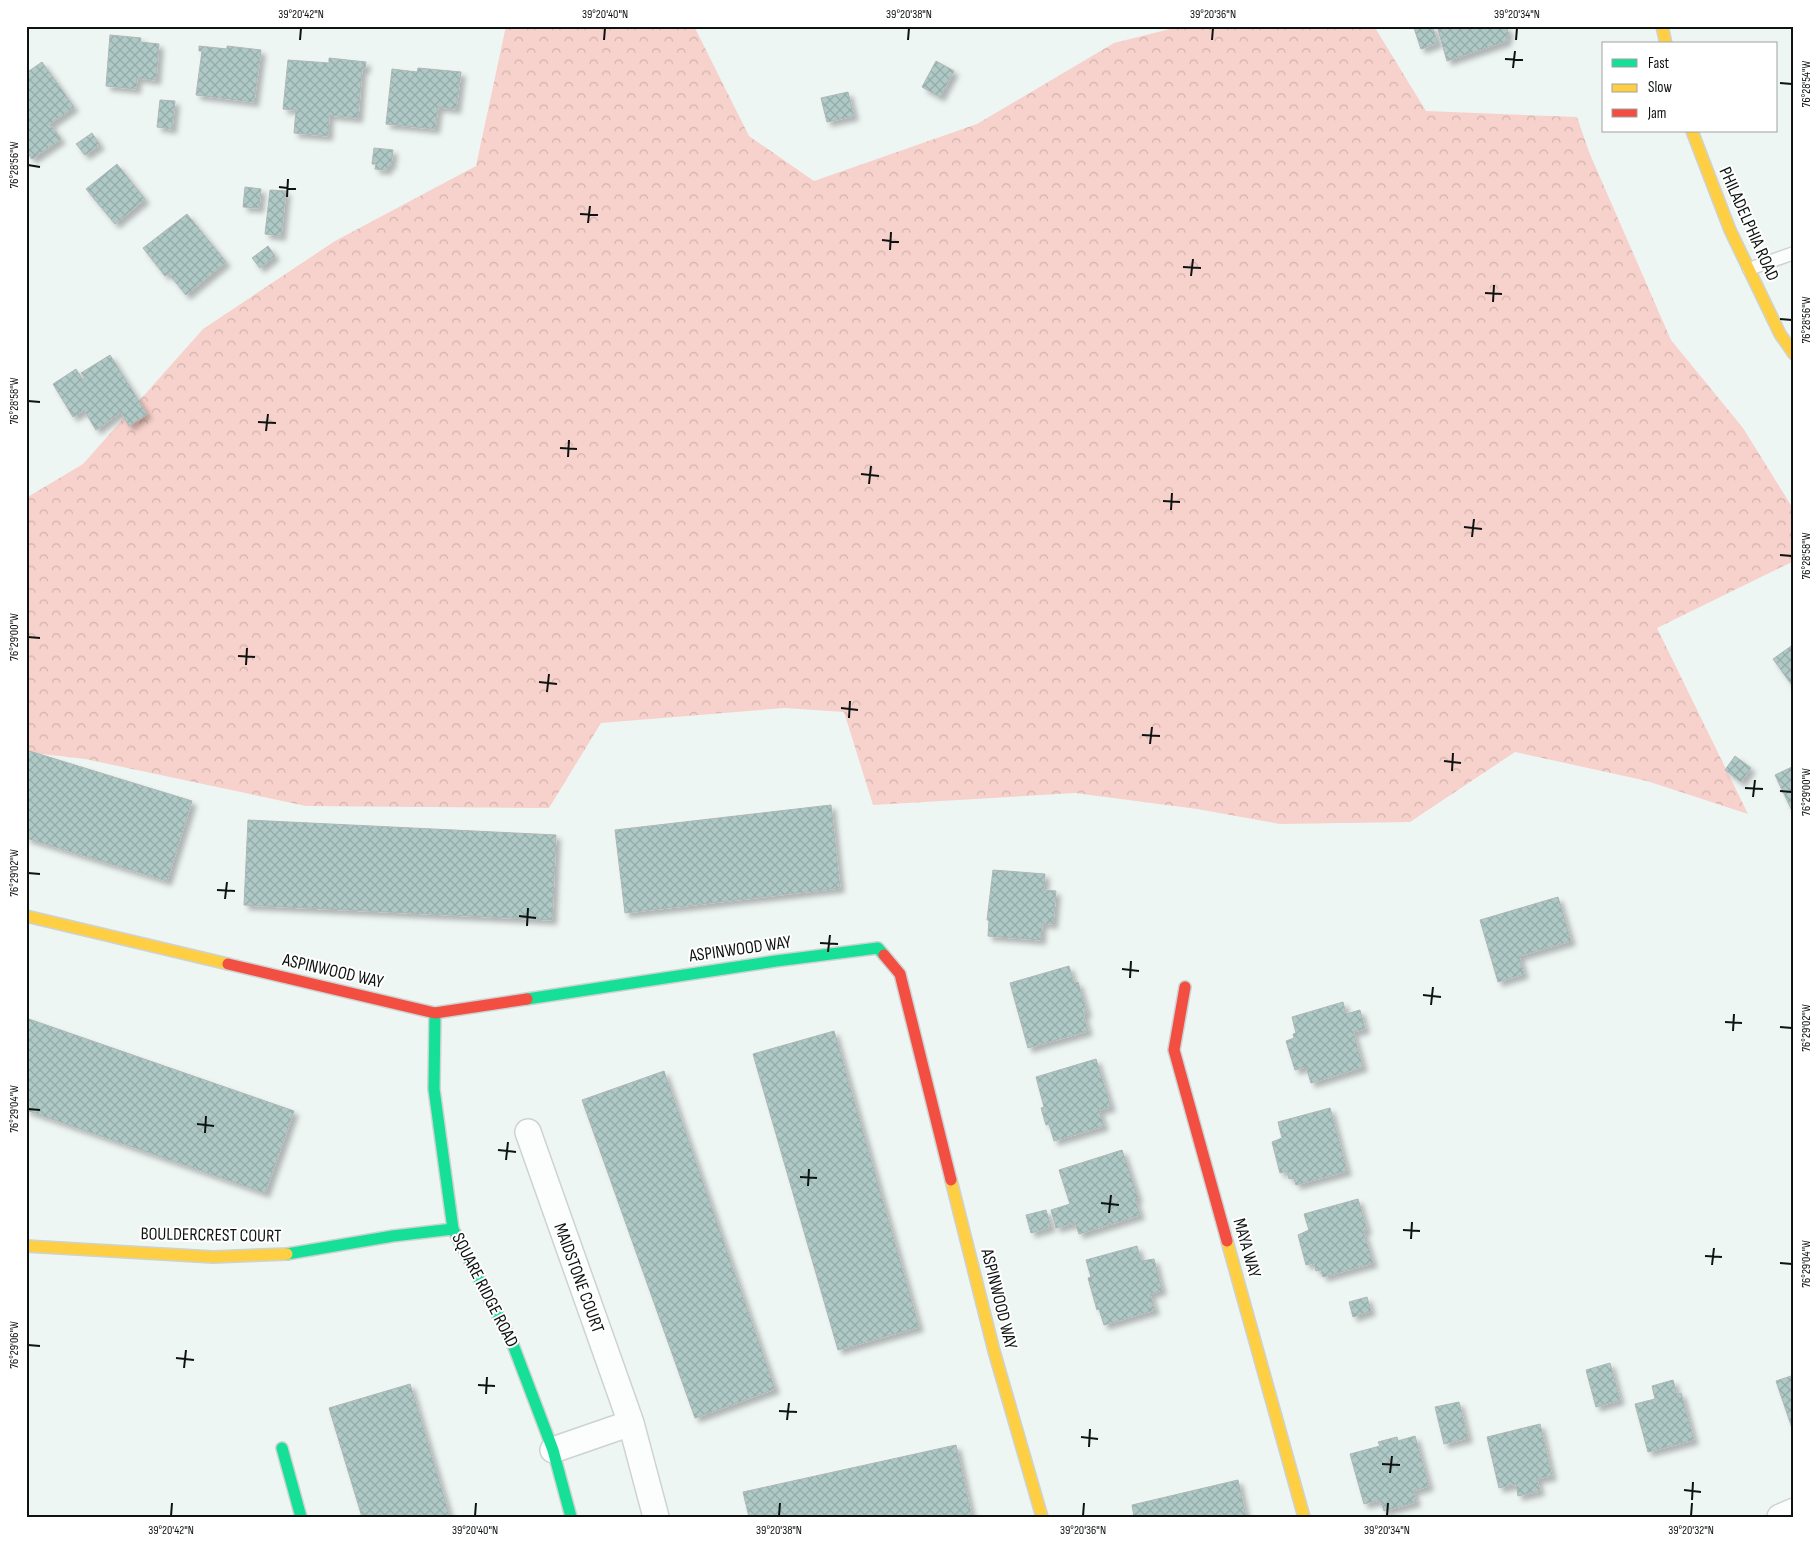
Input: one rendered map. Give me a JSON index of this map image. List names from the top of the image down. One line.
{"streets":{"street":["PHILADELPHIA ROAD","ASPINWOOD WAY","BOULDERCREST COURT","MAYA WAY","MAIDSTONE COURT","SQUARE RIDGE ROAD"]},"crossings":[["ASPINWOOD WAY","SQUARE RIDGE ROAD"],["BOULDERCREST COURT","SQUARE RIDGE ROAD"]],"legend":["Fast","Slow","Jam"],"coordinates":["39°20'42\"N","39°20'40\"N","39°20'38\"N","39°20'36\"N","39°20'34\"N","76°28'54\"W","76°28'56\"W","76°28'58\"W","76°29'00\"W","76°29'02\"W","76°29'04\"W","76°29'06\"W","39°20'32\"N"]}
